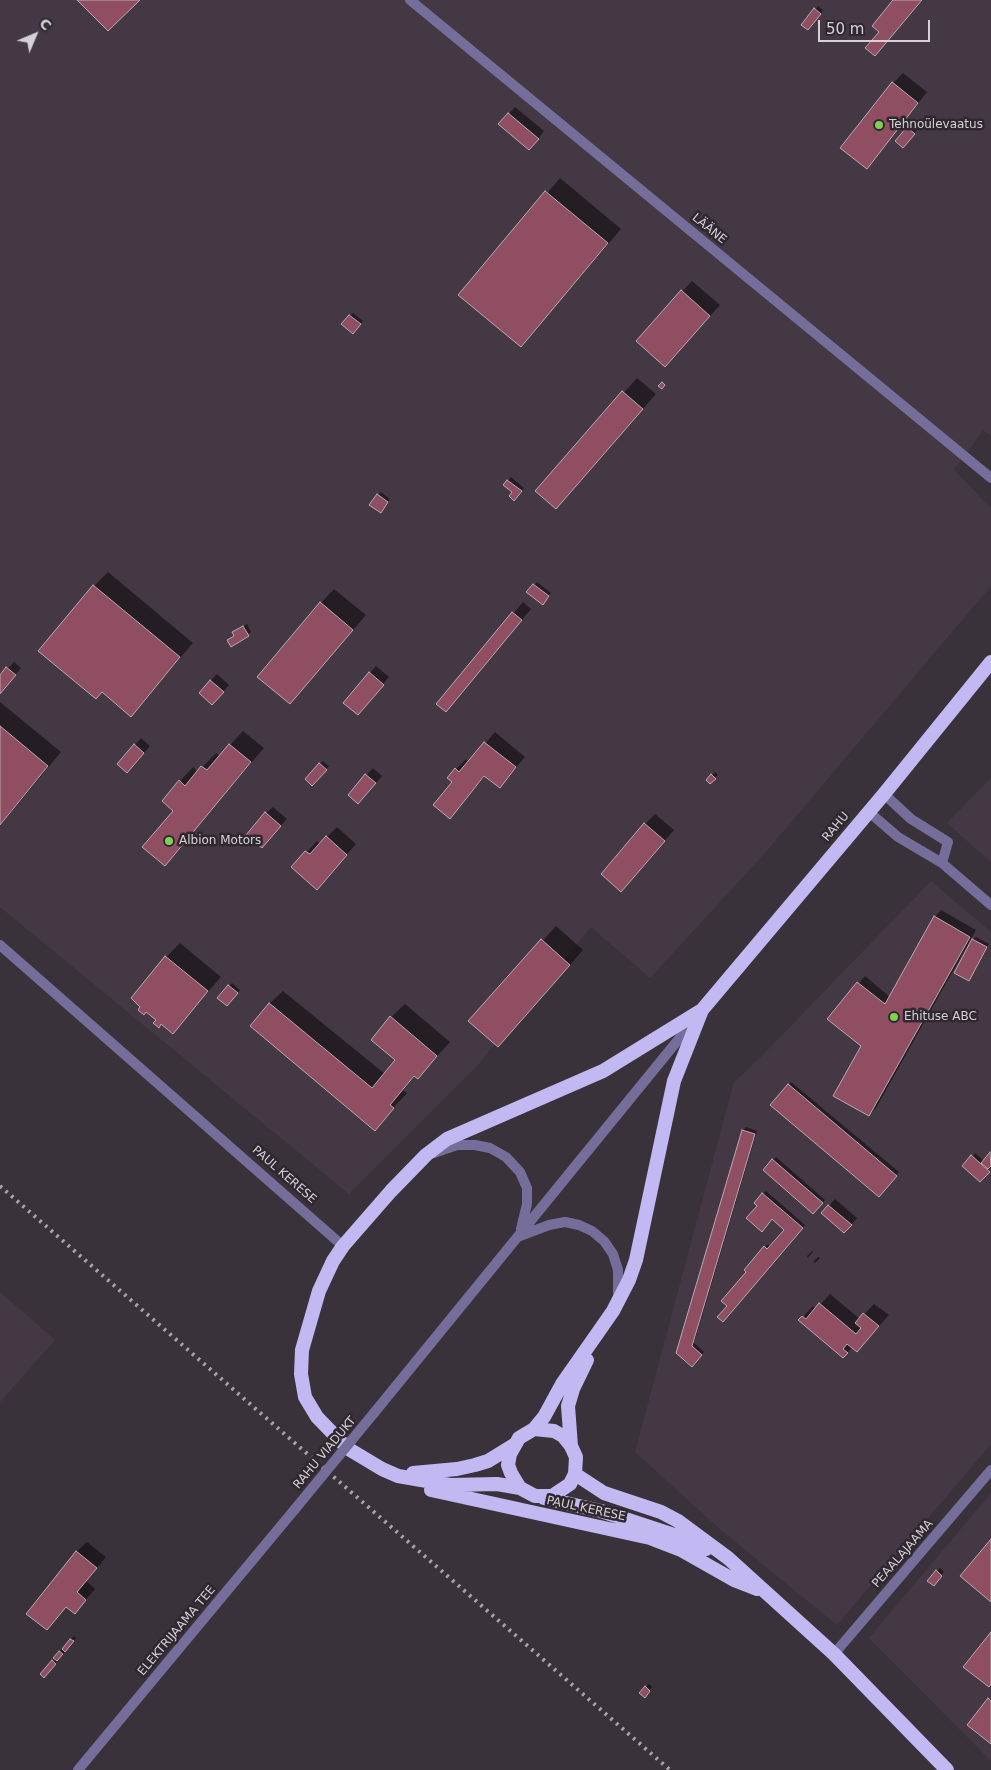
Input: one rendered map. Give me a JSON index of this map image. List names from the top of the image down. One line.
{"streets":{"highway":["RAHU","PAUL KERESE"],"street":["LÄÄNE","RAHU VIADUKT","PEAALAJAAMA","ELEKTRIJAAMA TEE"]},"crossings":[["RAHU","RAHU VIADUKT"],["PAUL KERESE","PEAALAJAAMA"],["RAHU VIADUKT","ELEKTRIJAAMA TEE"]],"places":["Tehnoülevaatus","Albion Motors","Ehituse ABC"],"scale_bar":"50 m","north":"top right"}
